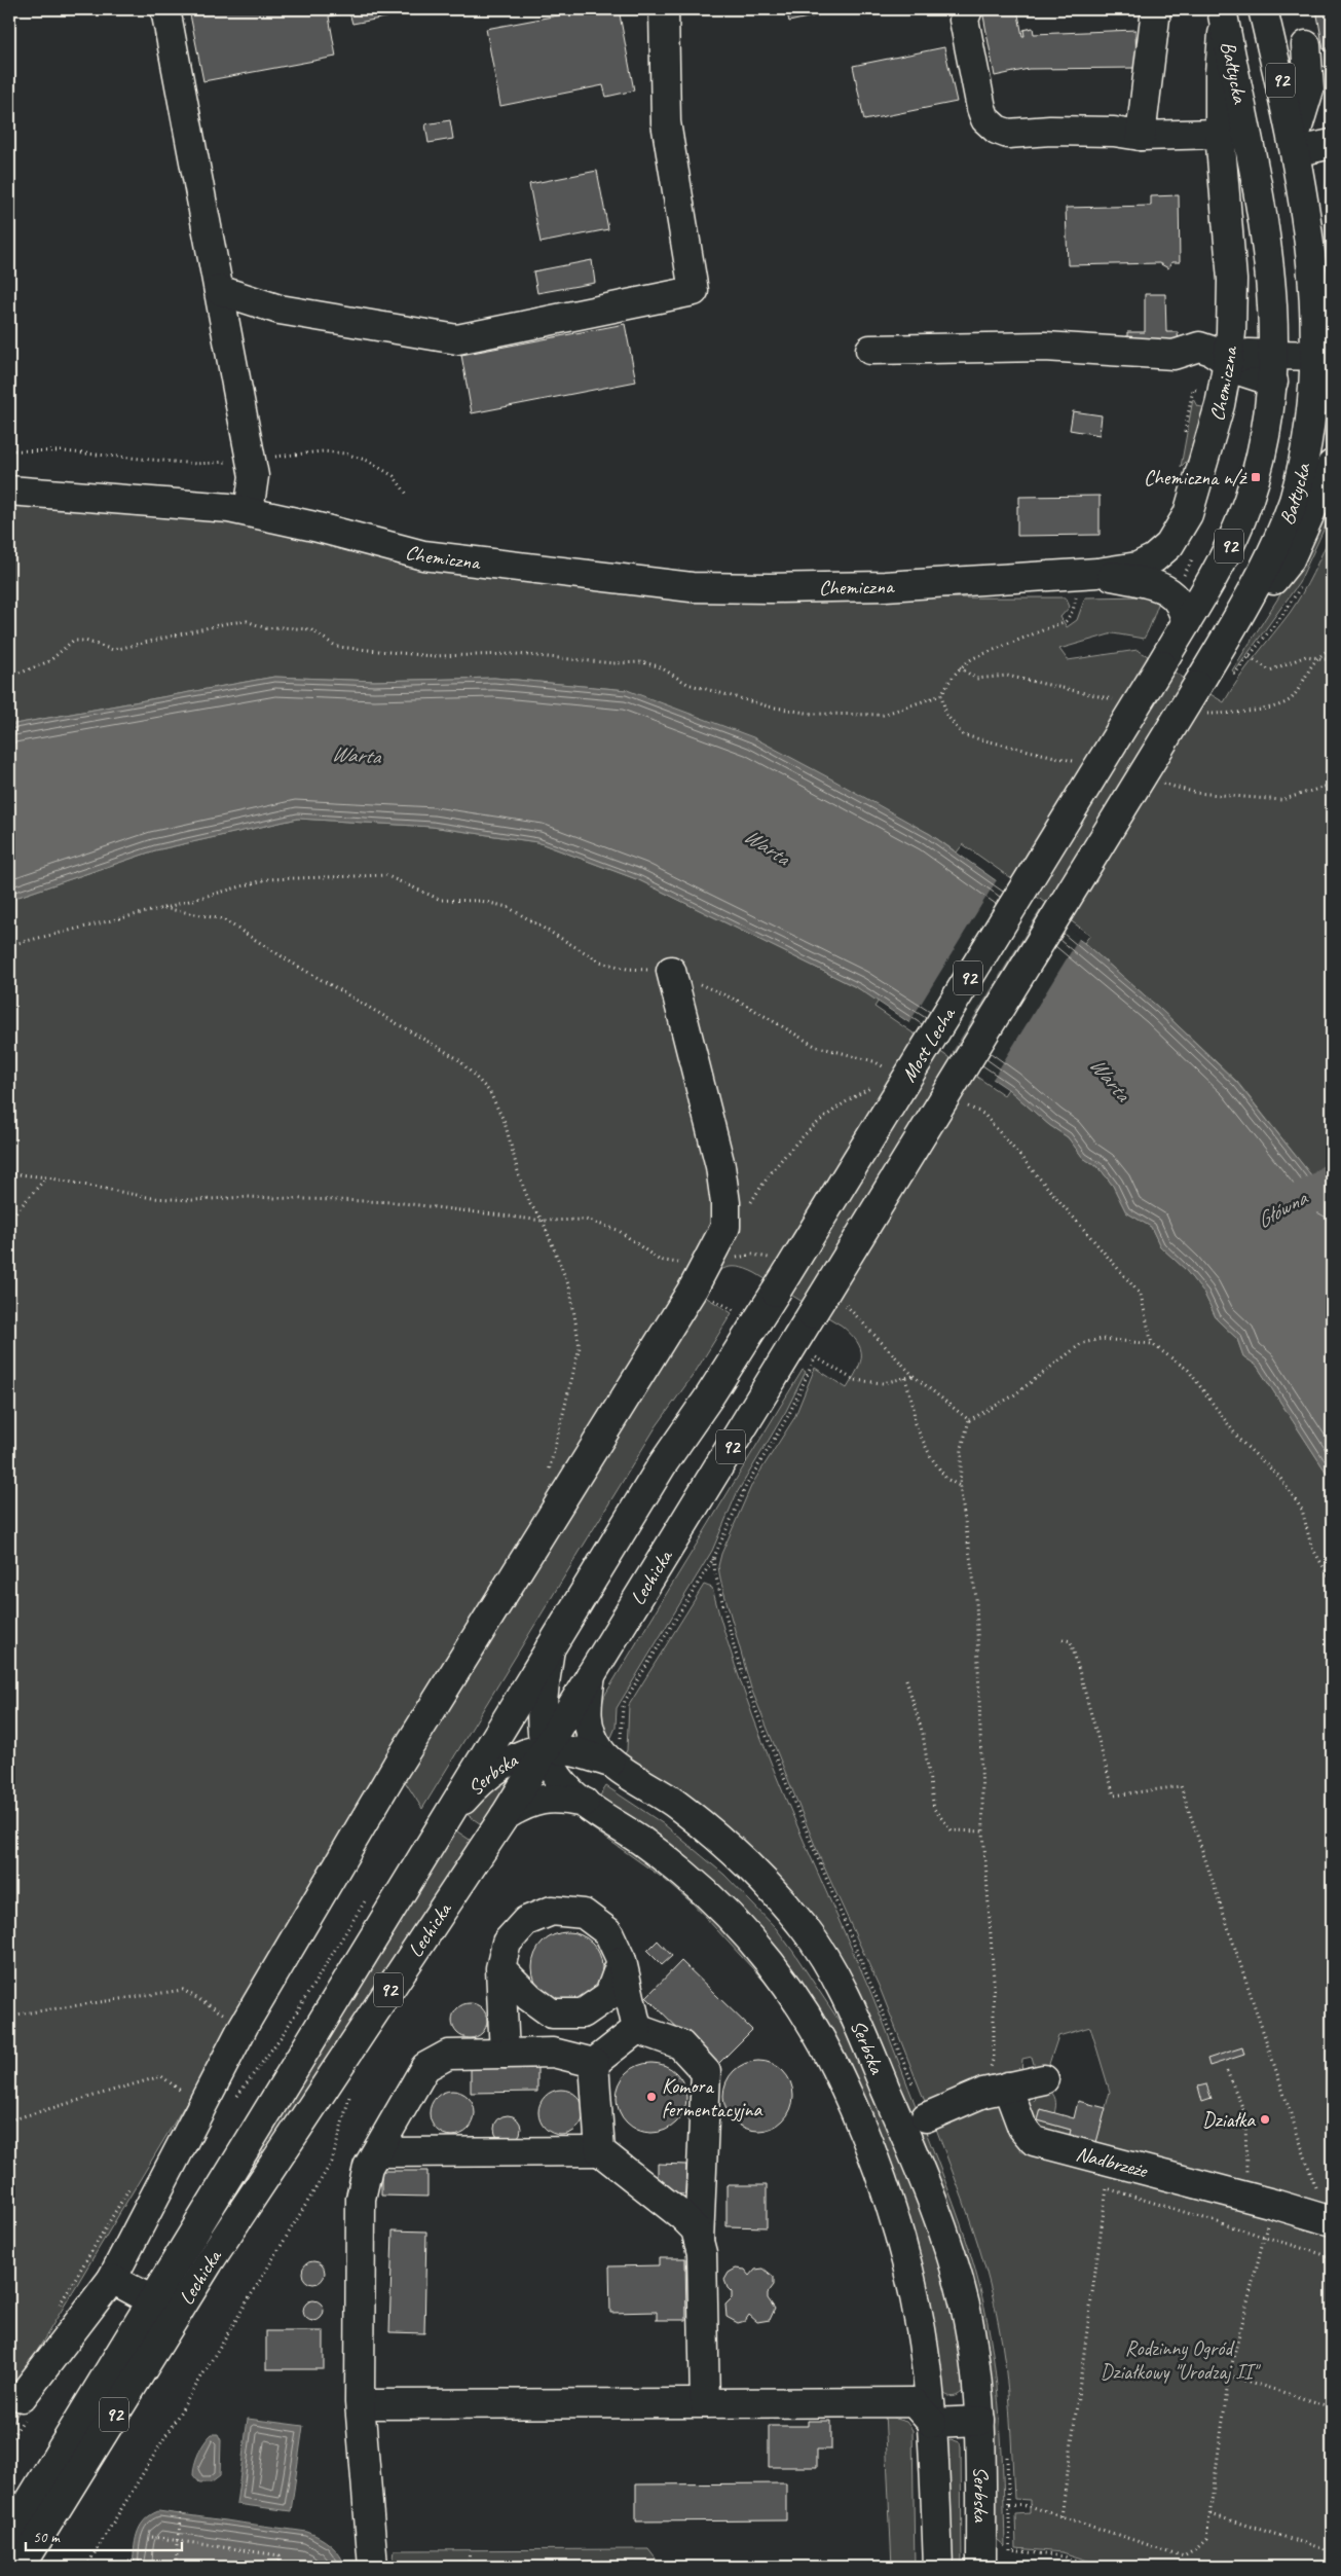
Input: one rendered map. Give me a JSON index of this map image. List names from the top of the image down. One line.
{"streets":{"main road":["Bałtycka","92","Chemiczna","Most Lecha","Lechicka","Serbska","Nadbrzeże"]},"crossings":[["Bałtycka","Chemiczna"],["Bałtycka","Most Lecha"],["Most Lecha","Lechicka"],["Lechicka","Serbska"]],"water":["Warta","Główna"],"parks":["Rodzinny Ogród Działkowy \"Urodzaj II\""],"places":{"transit":["Chemiczna n/ż"],"other":["Komora fermentacyjna","Działka"]},"scale_bar":"50 m"}
